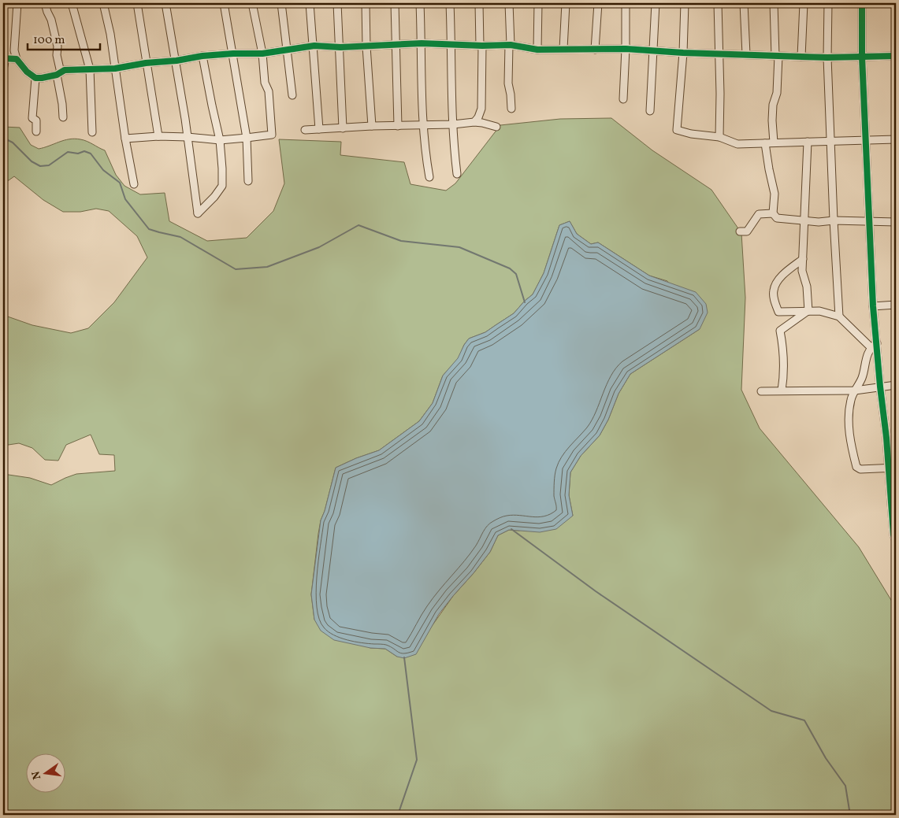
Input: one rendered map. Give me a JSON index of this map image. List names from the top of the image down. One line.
{"scale_bar":"100 m","north":"left"}
